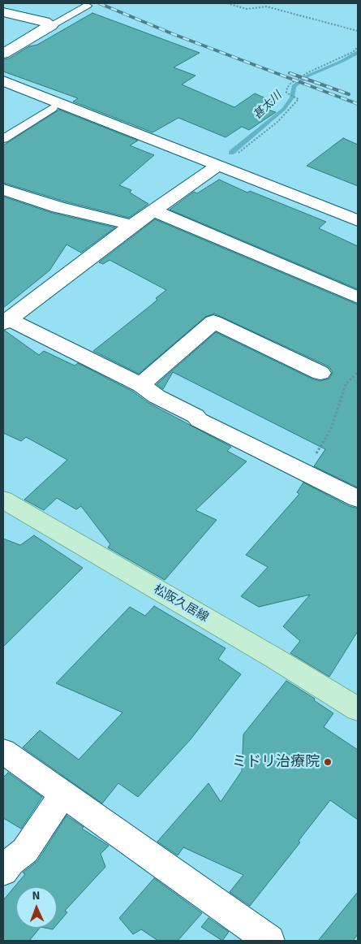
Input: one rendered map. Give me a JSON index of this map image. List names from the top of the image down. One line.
{"streets":{"main road":["松阪久居線"]},"water":["甚太川"],"places":["ミドリ治療院"],"north":"top"}
